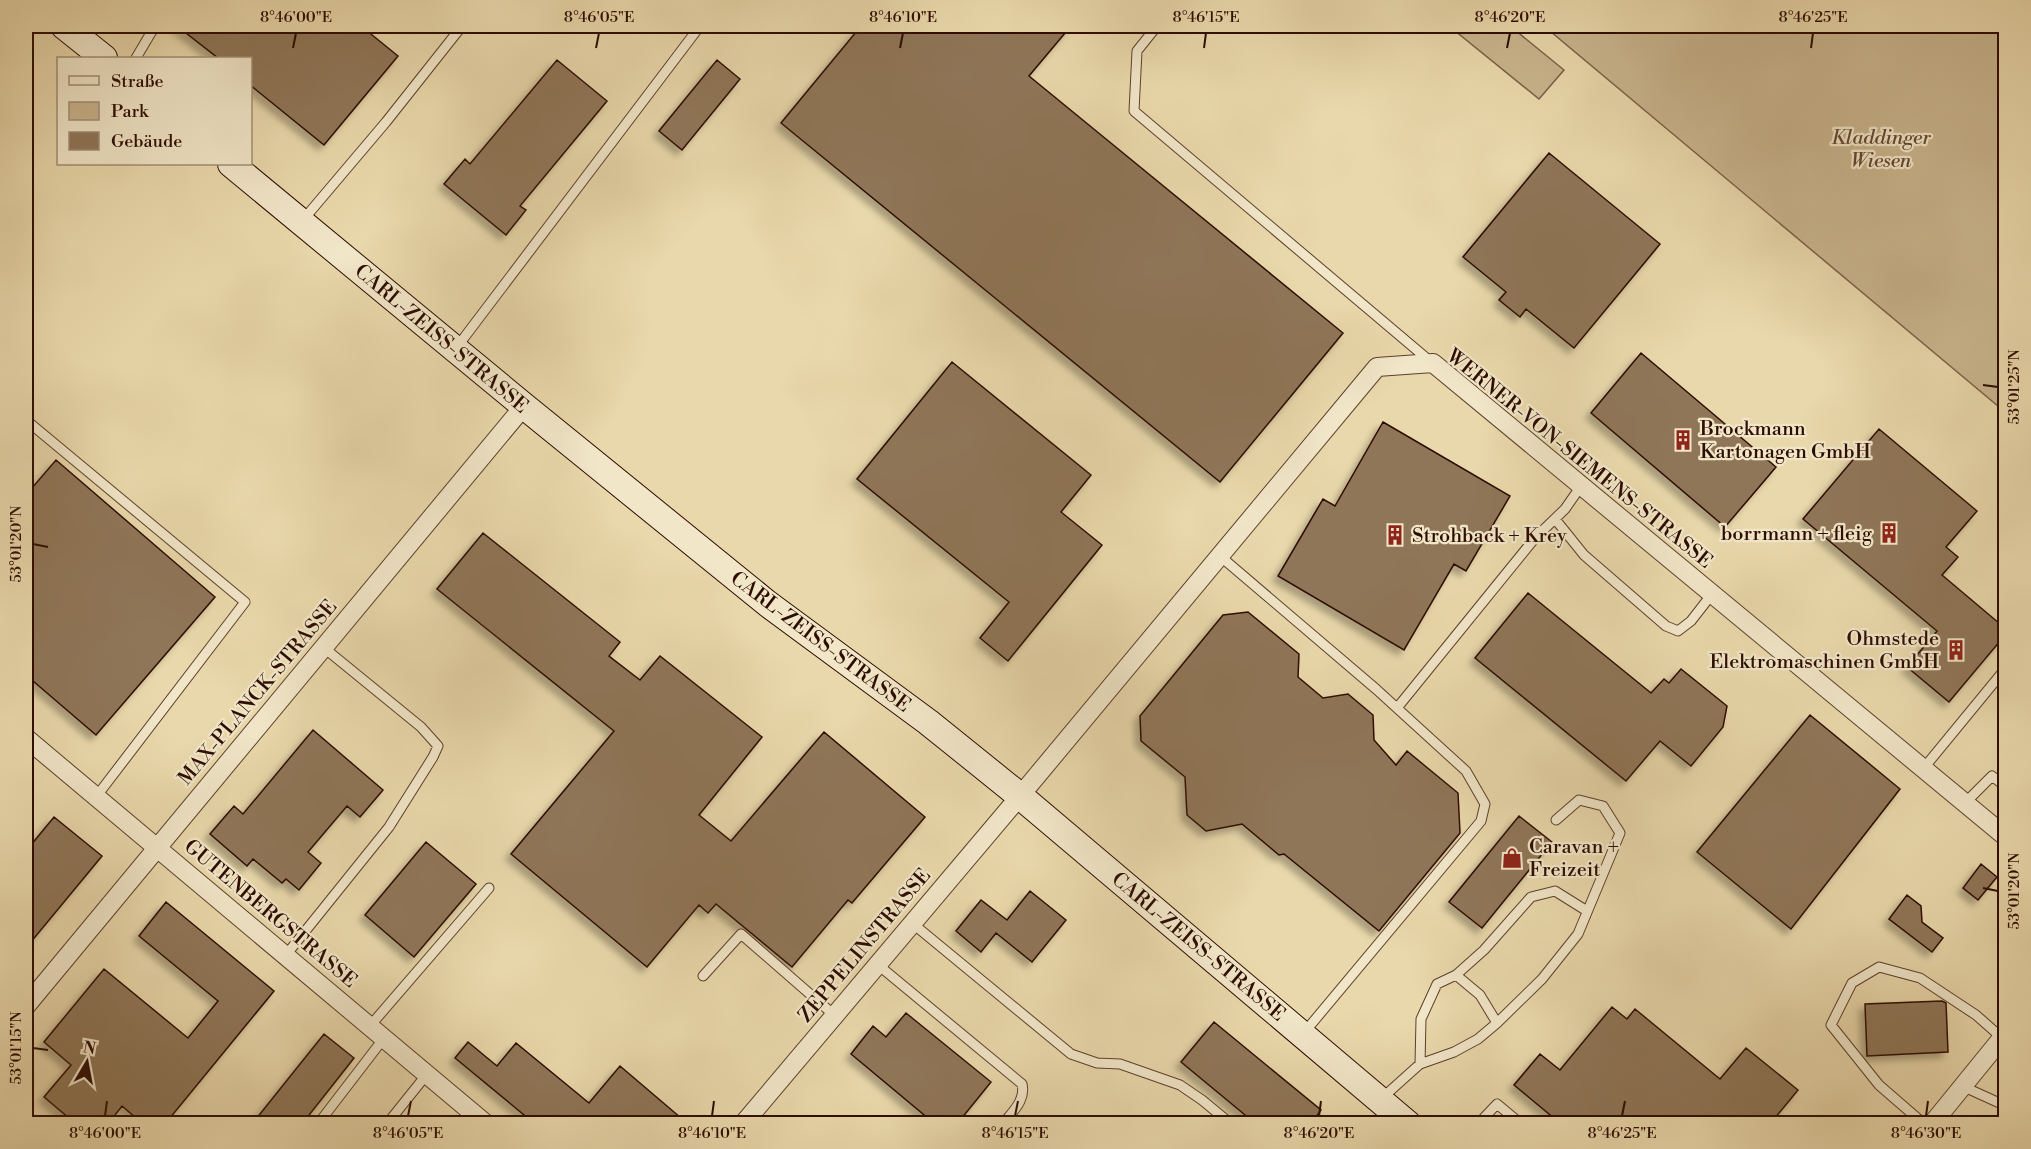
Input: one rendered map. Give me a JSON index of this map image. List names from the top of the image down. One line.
{"streets":{"main road":["CARL-ZEISS-STRASSE"],"street":["WERNER-VON-SIEMENS-STRASSE","MAX-PLANCK-STRASSE","GUTENBERGSTRASSE","ZEPPELINSTRASSE"]},"crossings":[["CARL-ZEISS-STRASSE","WERNER-VON-SIEMENS-STRASSE"],["CARL-ZEISS-STRASSE","MAX-PLANCK-STRASSE"],["CARL-ZEISS-STRASSE","ZEPPELINSTRASSE"],["WERNER-VON-SIEMENS-STRASSE","ZEPPELINSTRASSE"],["MAX-PLANCK-STRASSE","GUTENBERGSTRASSE"]],"parks":["Kladdinger Wiesen"],"places":{"building":["Brockmann Kartonagen GmbH","borrmann + fleig","Strohback + Krey","Ohmstede Elektromaschinen GmbH"],"shop":["Caravan + Freizeit"]},"legend":["Straße","Park","Gebäude"],"north":"top","coordinates":["8°46'00\"E","8°46'05\"E","8°46'10\"E","8°46'15\"E","8°46'20\"E","8°46'25\"E","53°01'25\"N","53°01'20\"N","53°01'15\"N","8°46'30\"E"]}
